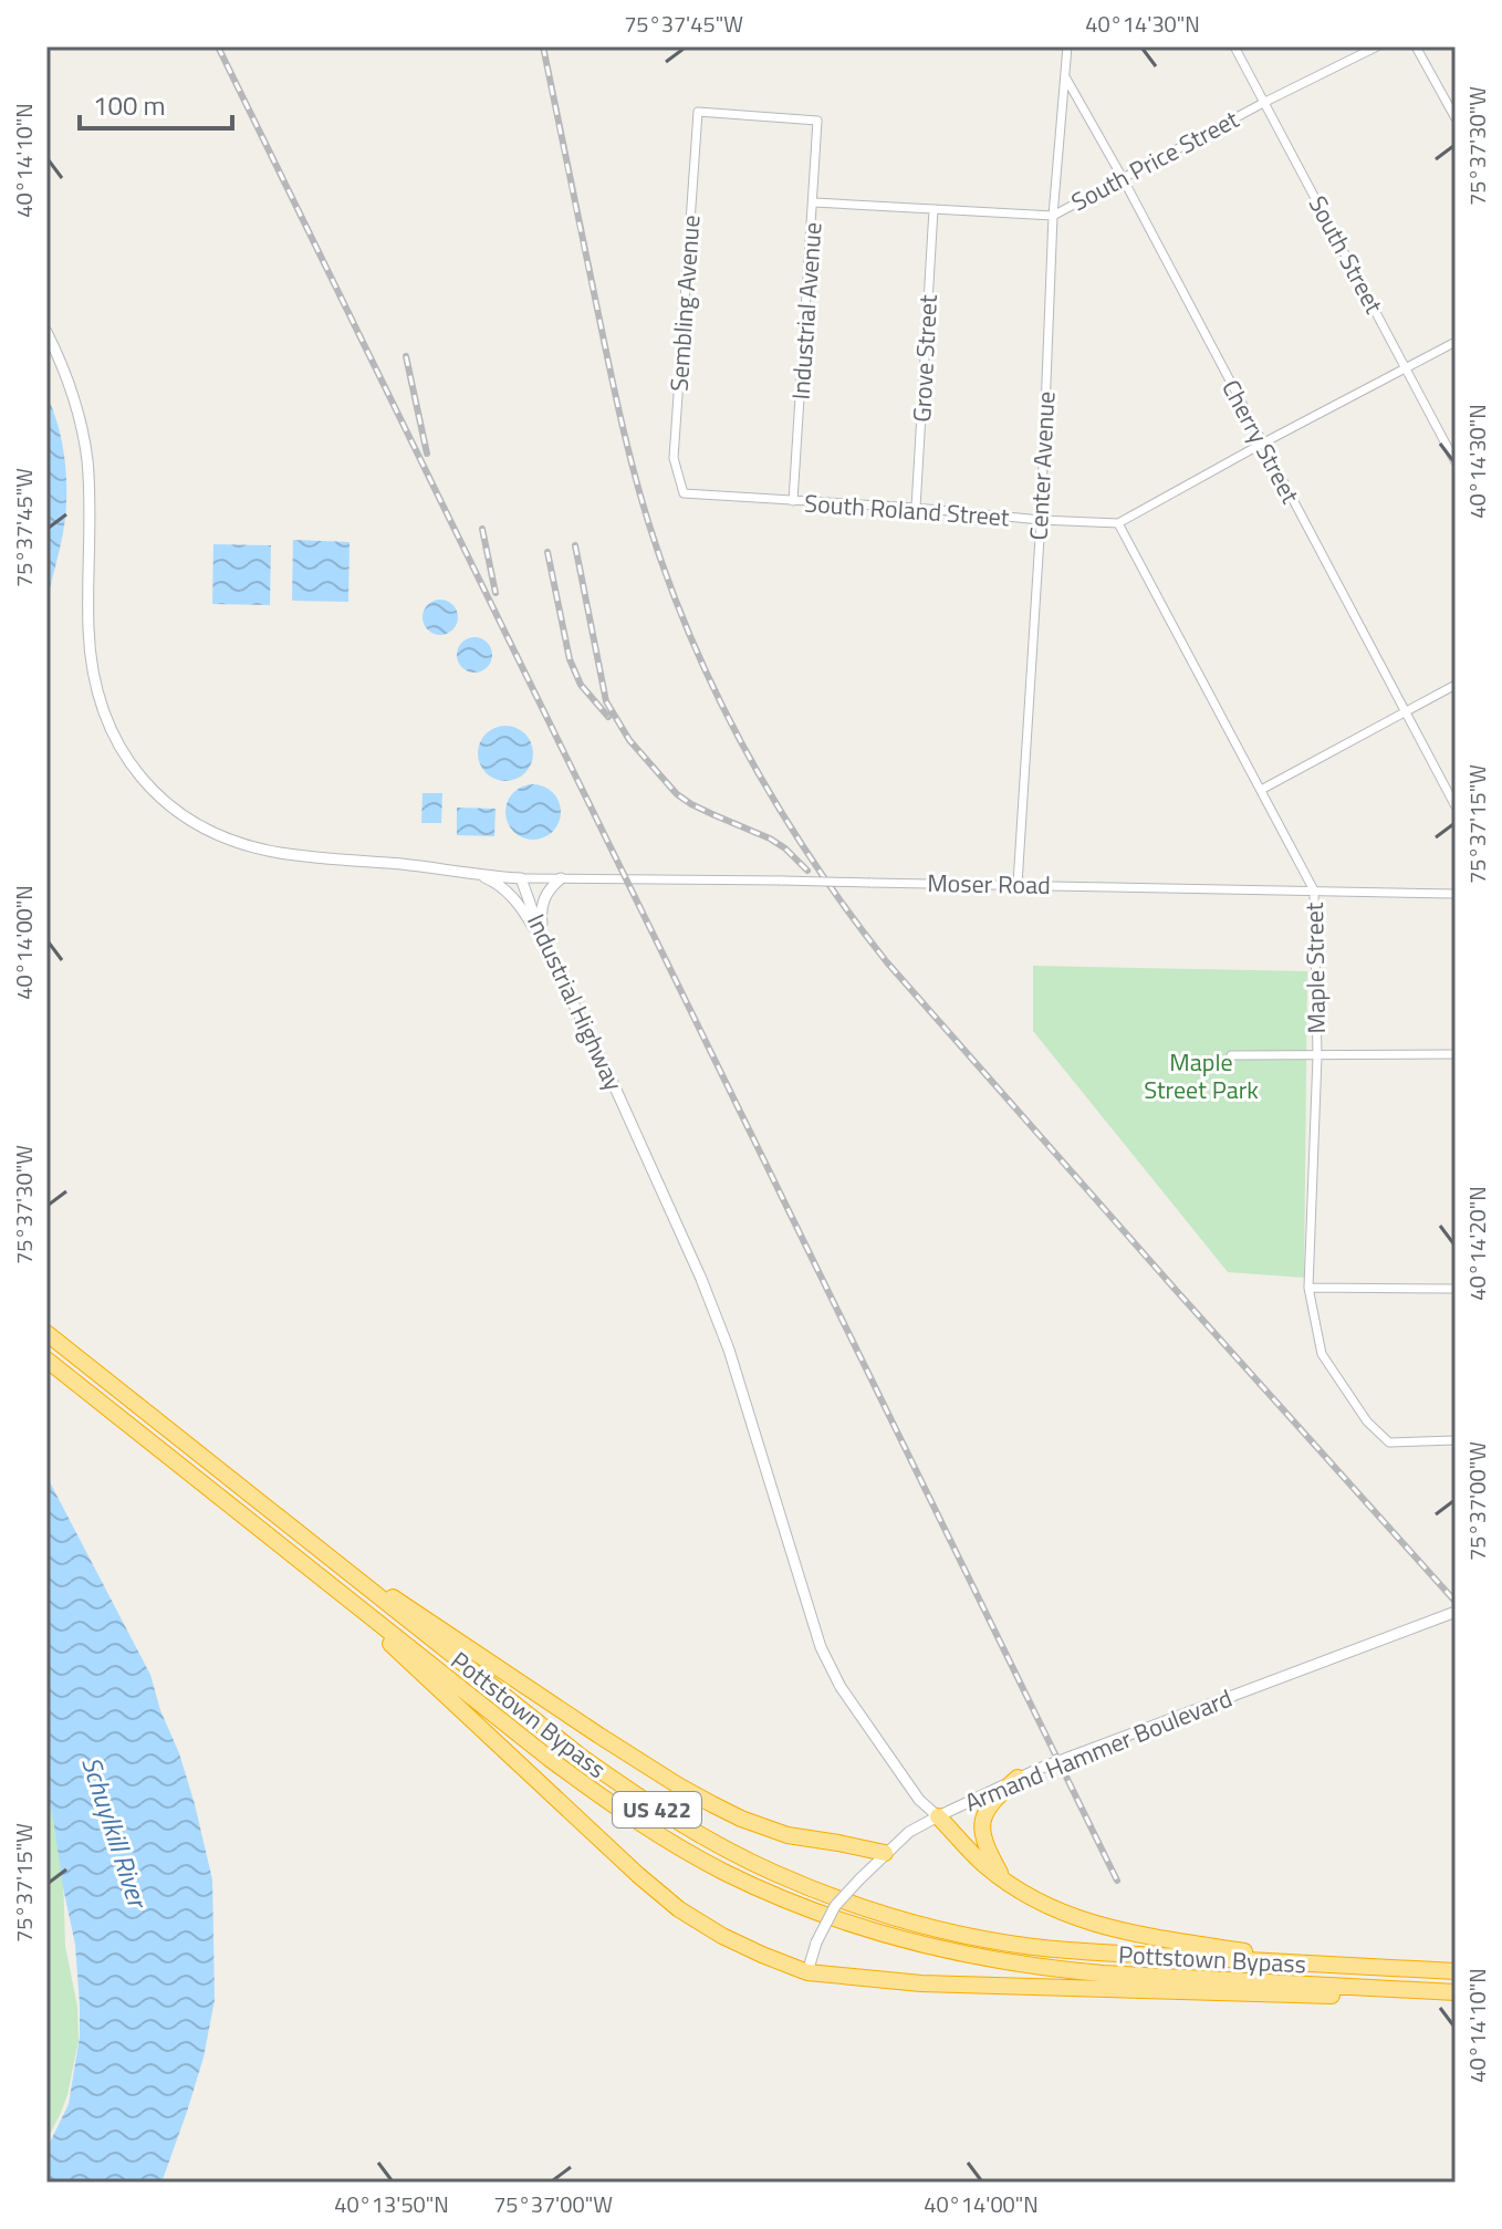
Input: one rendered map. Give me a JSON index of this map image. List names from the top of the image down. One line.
{"streets":{"highway":["Pottstown Bypass","US 422"],"street":["South Price Street","South Street","Sembling Avenue","Industrial Avenue","Grove Street","Cherry Street","Center Avenue","South Roland Street","Moser Road","Maple Street","Industrial Highway","Armand Hammer Boulevard"]},"crossings":[["South Price Street","South Street"],["South Price Street","Industrial Avenue"],["South Price Street","Grove Street"],["South Price Street","Cherry Street"],["South Price Street","Center Avenue"],["Sembling Avenue","Industrial Avenue"],["Sembling Avenue","South Roland Street"],["Industrial Avenue","South Roland Street"],["Grove Street","South Roland Street"],["Cherry Street","Center Avenue"],["Center Avenue","South Roland Street"],["Center Avenue","Moser Road"],["South Roland Street","Maple Street"],["Moser Road","Maple Street"],["Moser Road","Industrial Highway"],["Industrial Highway","Armand Hammer Boulevard"]],"water":["Schuylkill River"],"parks":["Maple Street Park"],"scale_bar":"100 m","coordinates":["75°37'45\"W","40°14'30\"N","75°37'30\"W","40°14'10\"N","75°37'15\"W","40°14'00\"N","40°14'20\"N","75°37'00\"W","40°13'50\"N"]}
